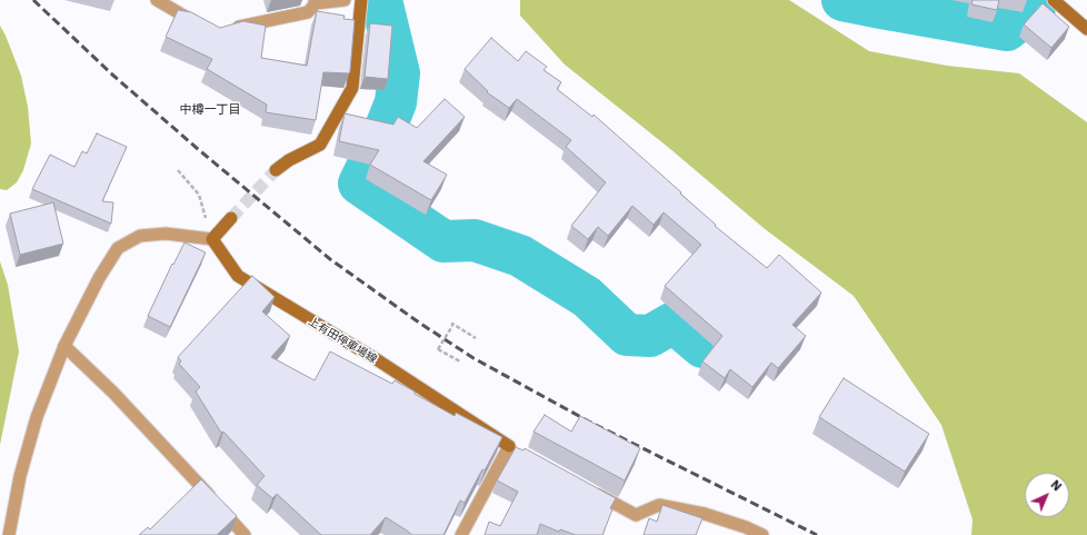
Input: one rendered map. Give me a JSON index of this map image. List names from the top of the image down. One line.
{"streets":{"main road":["上有田停車場線"]},"districts":["中樽一丁目"],"north":"top right"}
